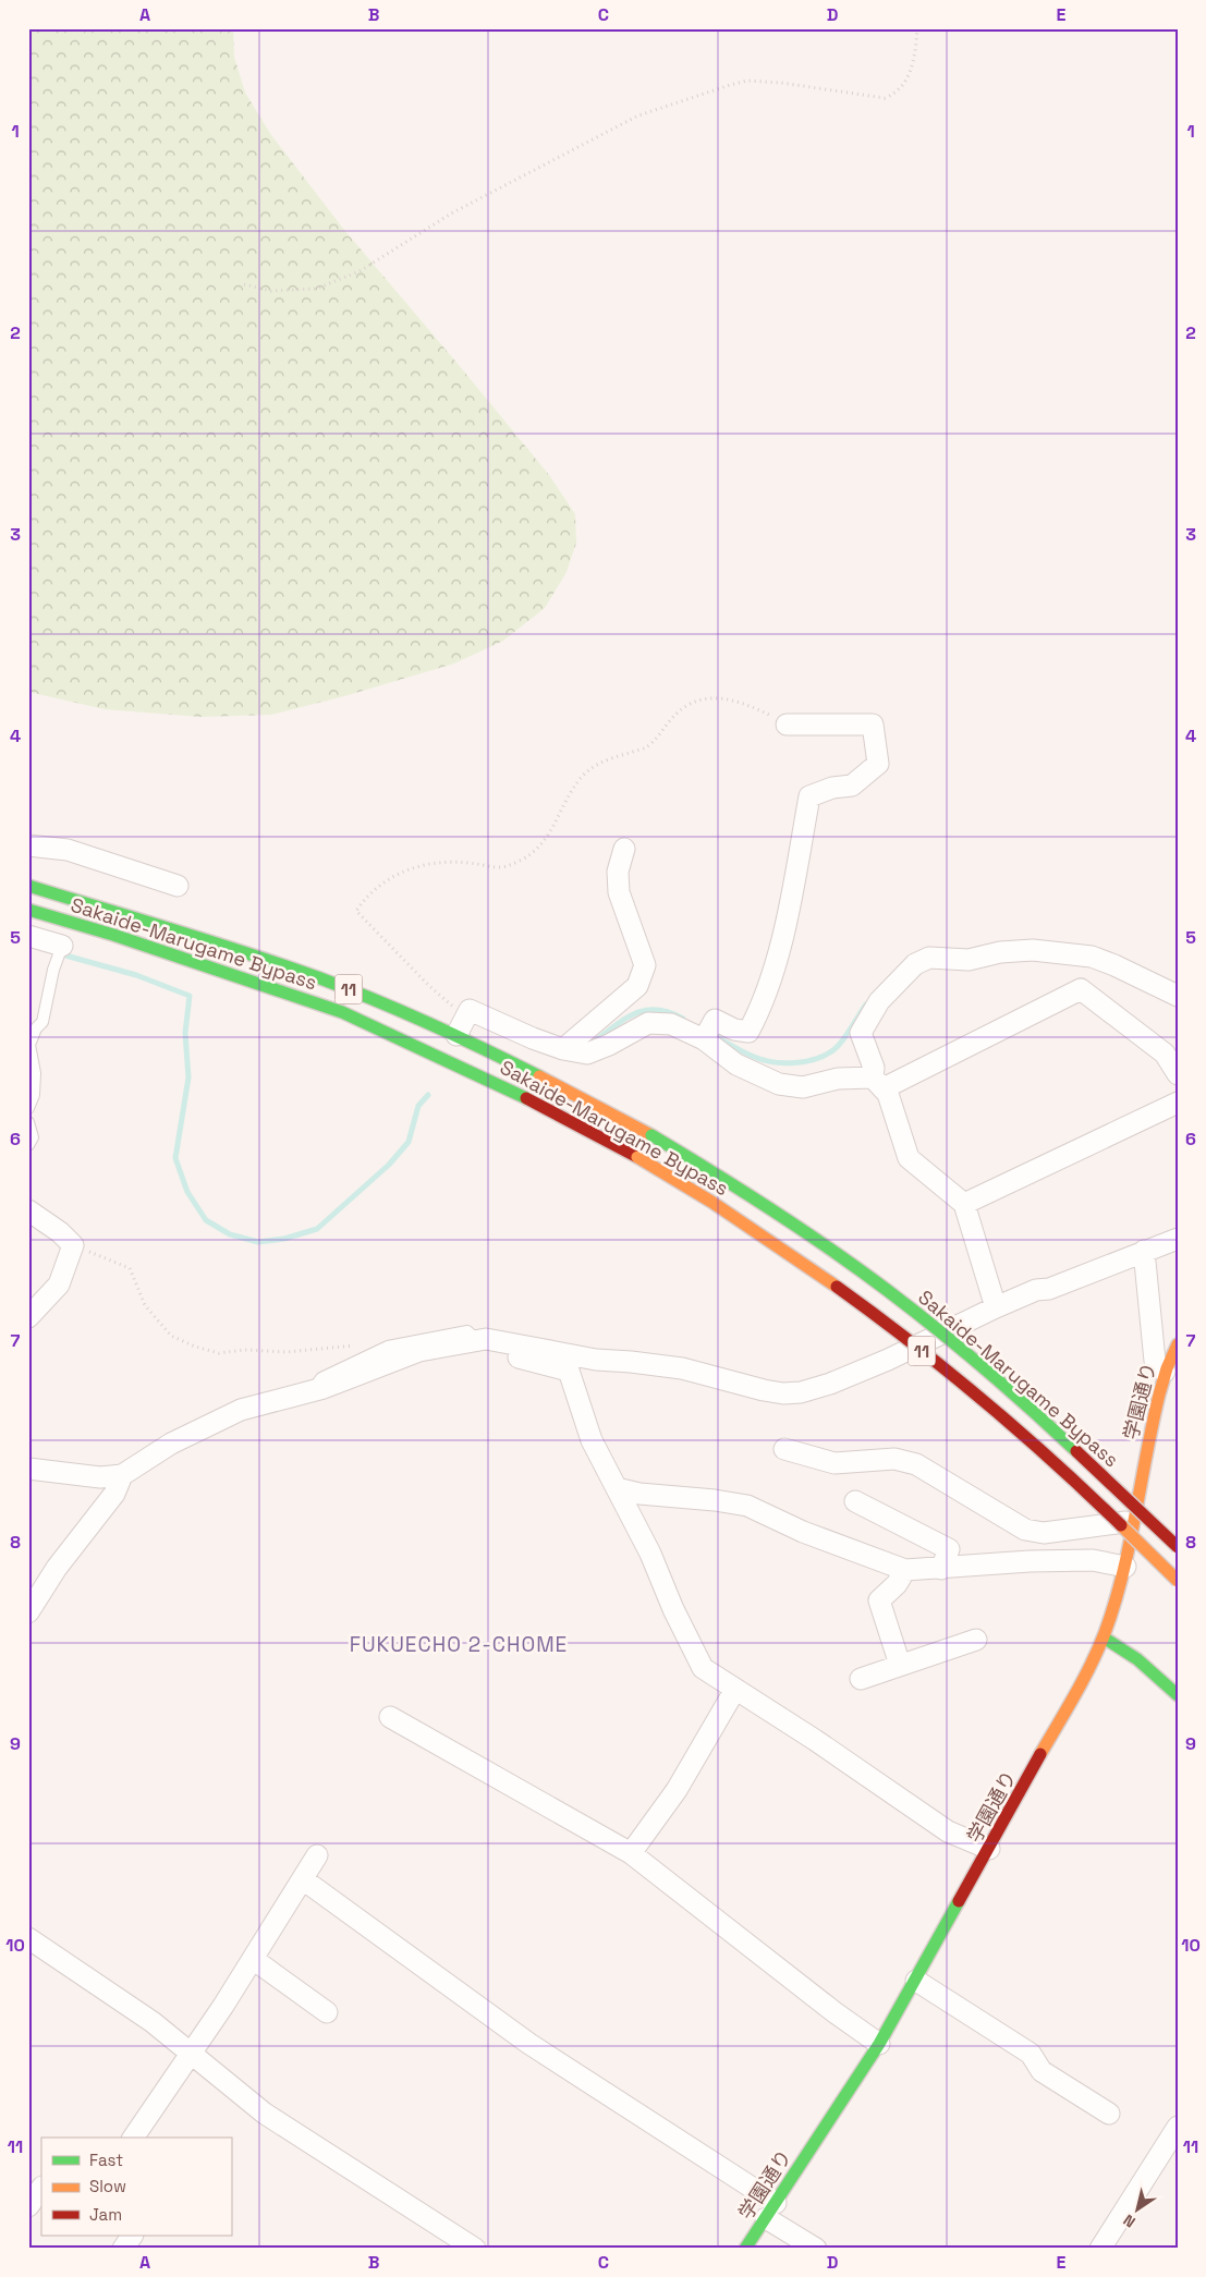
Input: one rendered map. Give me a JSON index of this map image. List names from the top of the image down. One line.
{"streets":{"main road":["Sakaide-Marugame Bypass","11","学園通り"]},"districts":["FUKUECHO 2-CHOME"],"legend":["Fast","Slow","Jam"],"north":"bottom left","grid":{"columns":["A","B","C","D","E"],"rows":["1","2","3","4","5","6","7","8","9","10","11"]}}
